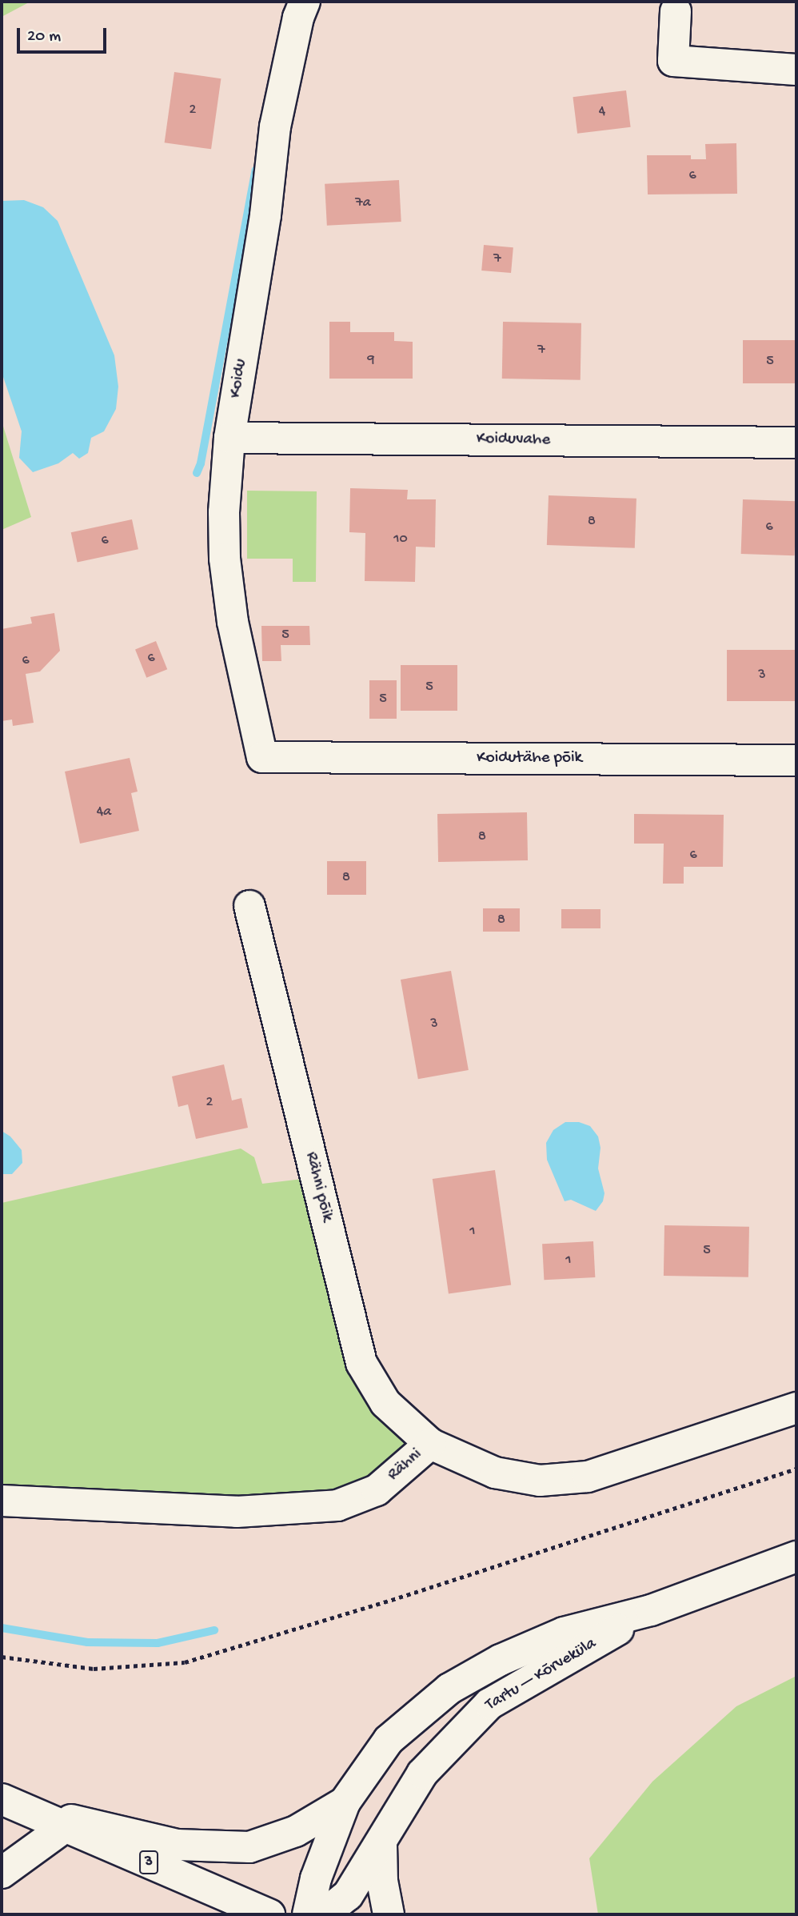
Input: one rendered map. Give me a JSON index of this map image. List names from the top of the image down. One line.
{"streets":{"main road":["Koidu","Koiduvahe","Koidutähe põik","Rähni põik","Rähni","Tartu — Kõrveküla","3"]},"crossings":[["Koidu","Koiduvahe"],["Koidu","Koidutähe põik"],["Rähni põik","Rähni"]],"house_numbers":["2","4","6","7a","7","7","9","5","8","6","10","6","5","6","6","3","5","5","4a","8","6","8","8","3","2","1","5","1"],"scale_bar":"20 m"}
